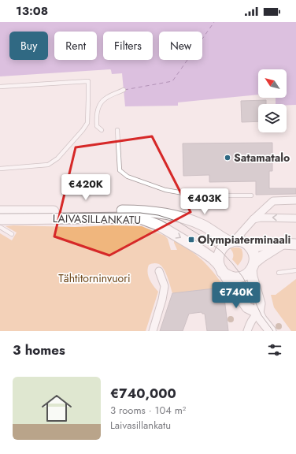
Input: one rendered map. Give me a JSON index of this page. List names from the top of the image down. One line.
{"streets":{"main road":["LAIVASILLANKATU"]},"parks":["Tähtitorninvuori"],"places":{"other":["Satamatalo"],"transit":["Olympiaterminaali"]},"north":"top left","page":{"status":"13:08","chip":["Buy","Rent","Filters","New"],"price":["€420K","€403K","€740K"],"heading":"3 homes","list":[{"name":"€740,000","note":"3 rooms · 104 m² · Laivasillankatu"}]}}
